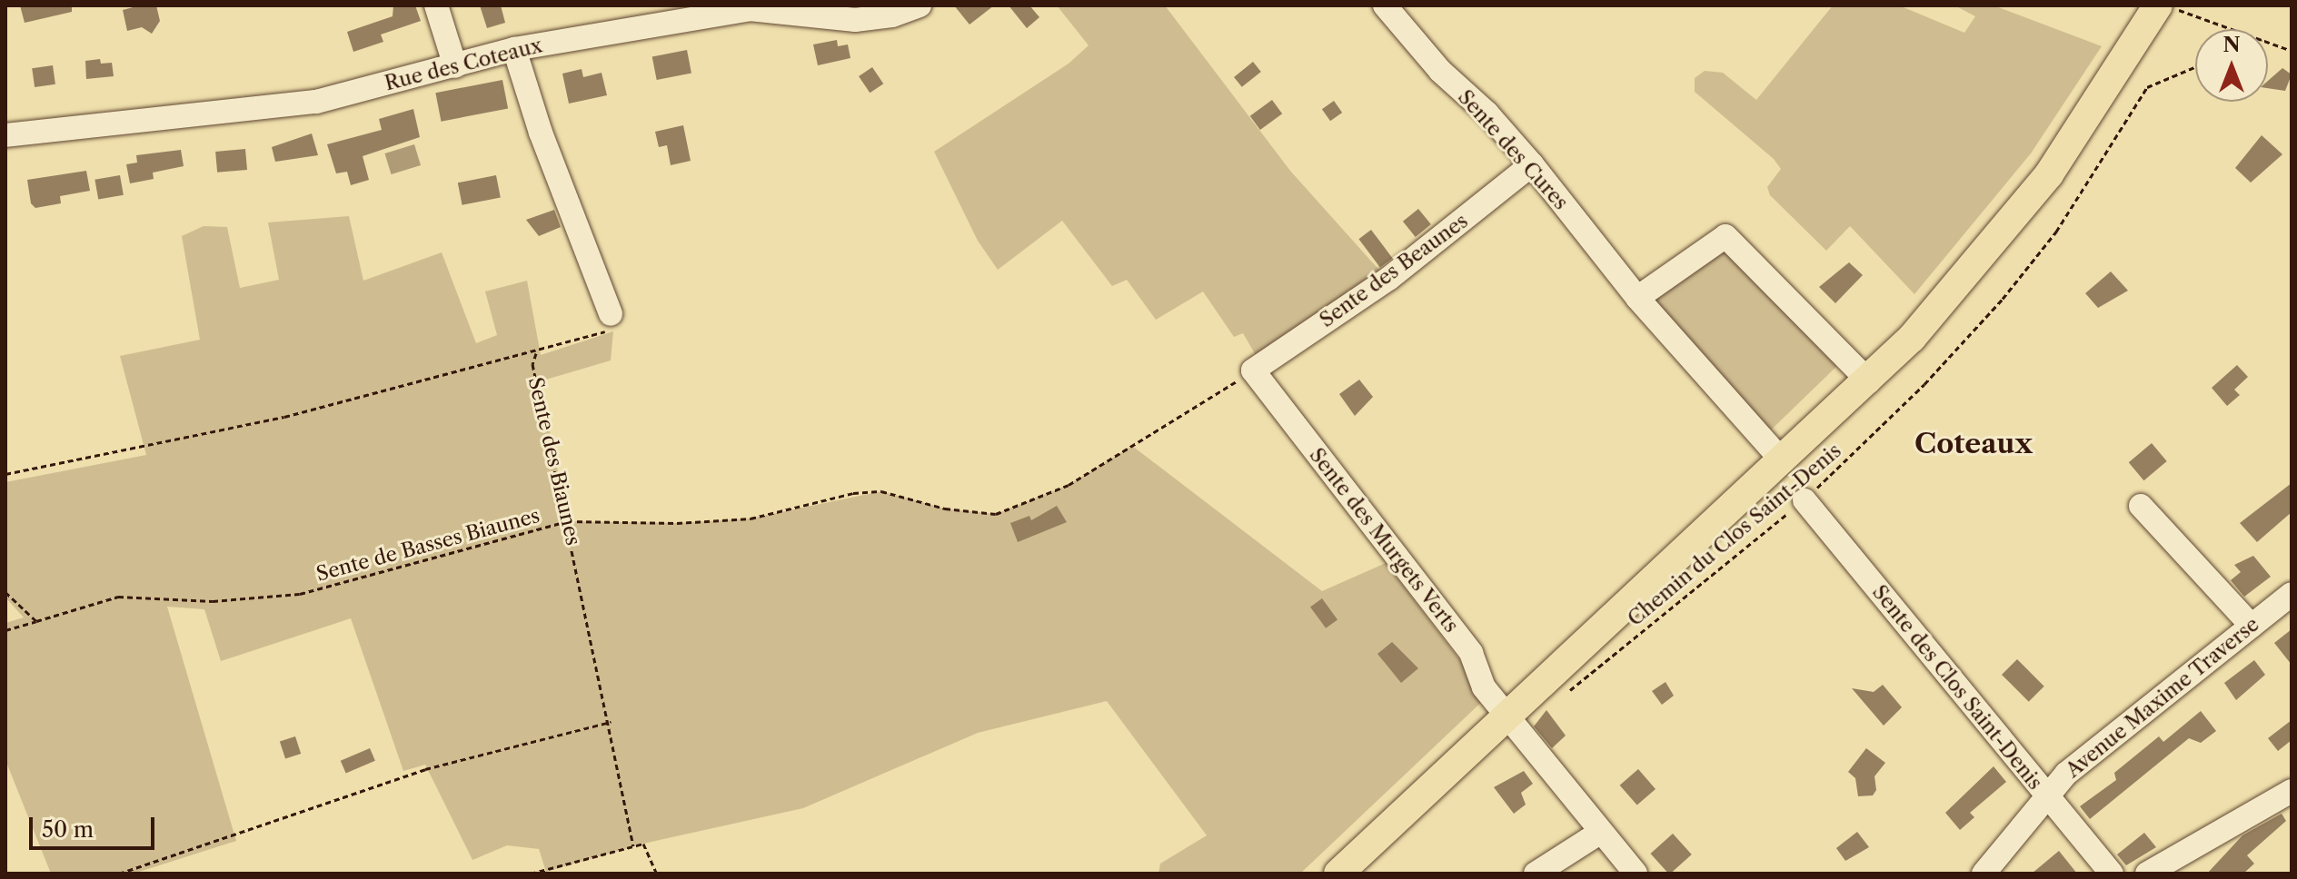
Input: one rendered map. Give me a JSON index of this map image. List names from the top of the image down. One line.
{"streets":{"street":["Rue des Coteaux","Sente des Cures","Sente des Beaunes","Sente des Murgets Verts","Sente des Clos Saint-Denis","Avenue Maxime Traverse"],"path":["Sente des Biaunes","Chemin du Clos Saint-Denis","Sente de Basses Biaunes"]},"crossings":[["Sente des Cures","Sente des Beaunes"],["Sente des Beaunes","Sente des Murgets Verts"],["Sente des Beaunes","Sente de Basses Biaunes"],["Sente des Biaunes","Sente de Basses Biaunes"],["Chemin du Clos Saint-Denis","Sente des Clos Saint-Denis"],["Sente des Murgets Verts","Sente de Basses Biaunes"],["Sente des Clos Saint-Denis","Avenue Maxime Traverse"]],"districts":["Coteaux"],"scale_bar":"50 m","north":"top"}
